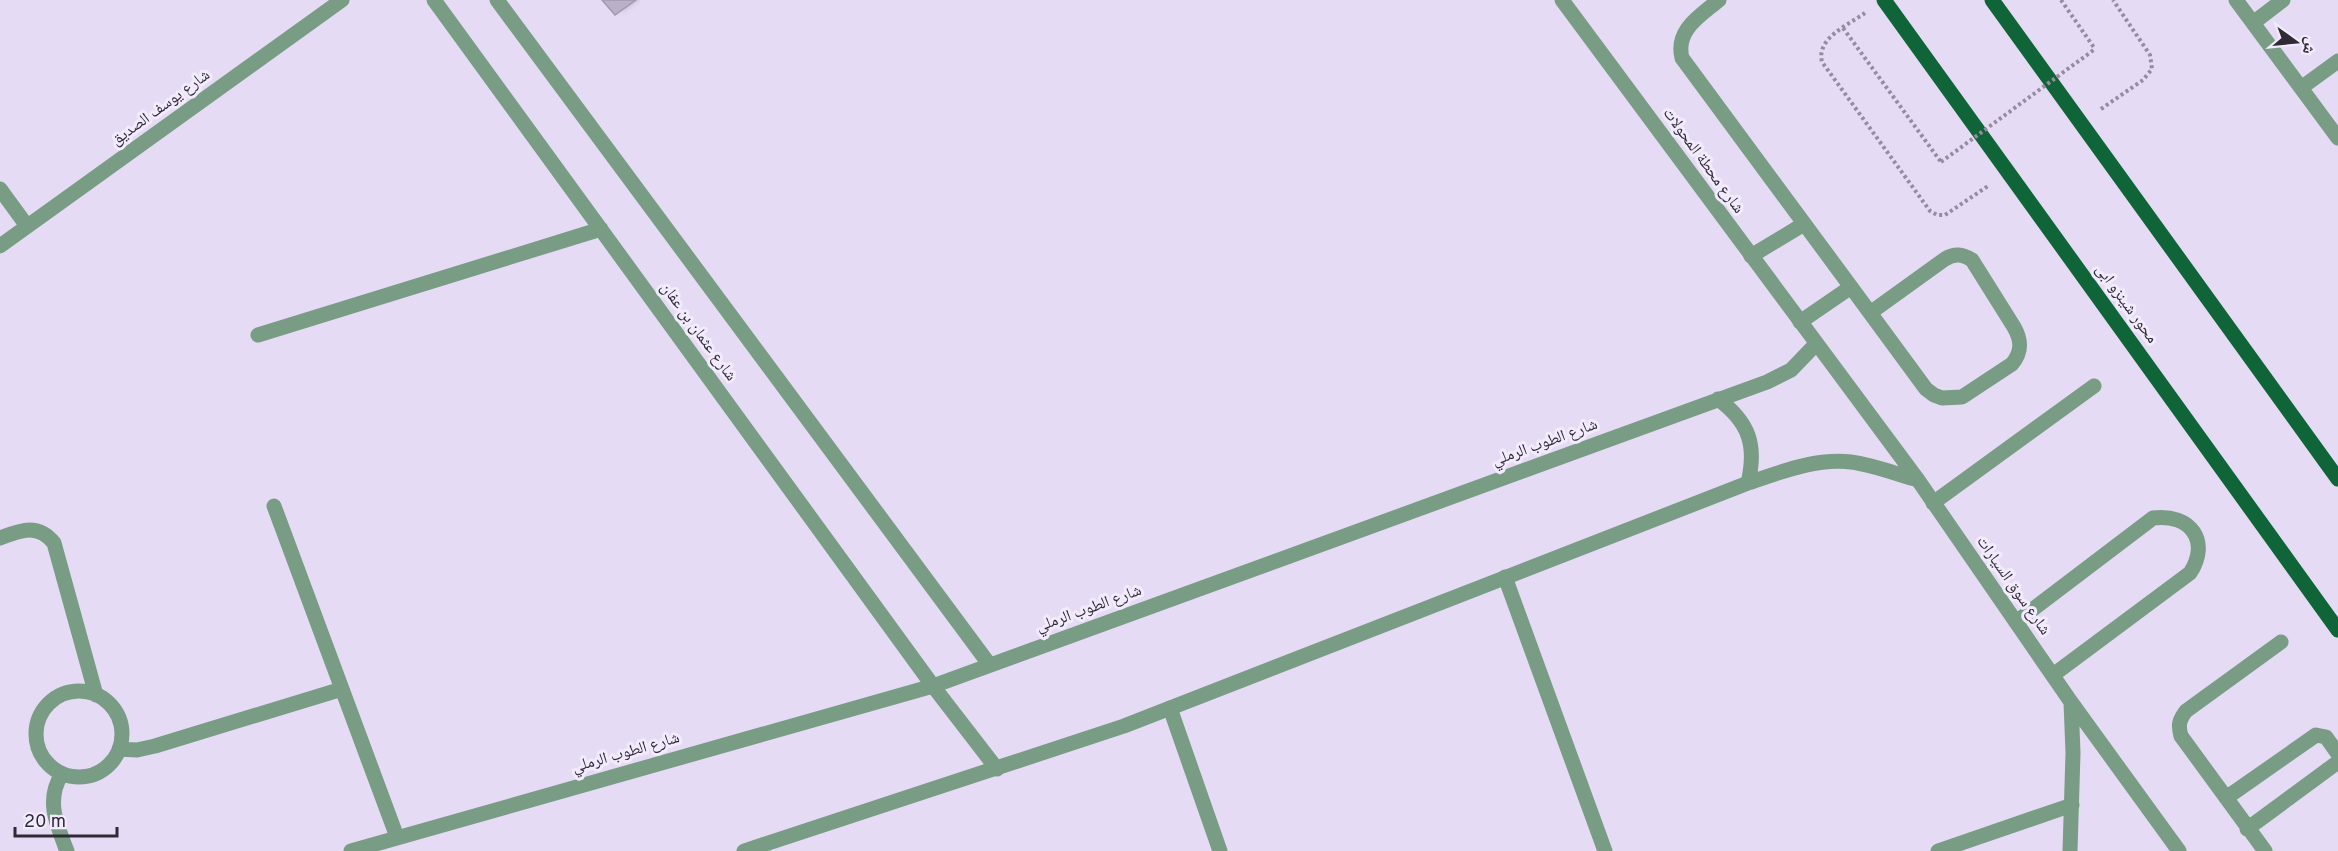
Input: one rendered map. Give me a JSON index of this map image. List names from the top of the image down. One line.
{"streets":{"main road":["محور شينزو ابى"],"street":["شارع يوسف الصديق","شارع محطة المحولات","شارع عثمان بن عفان","شارع الطوب الرملي","شارع سوق السيارات"]},"crossings":[["شارع محطة المحولات","شارع الطوب الرملي"],["شارع محطة المحولات","شارع سوق السيارات"],["شارع عثمان بن عفان","شارع الطوب الرملي"],["شارع الطوب الرملي","شارع سوق السيارات"]],"scale_bar":"20 m","north":"right"}
